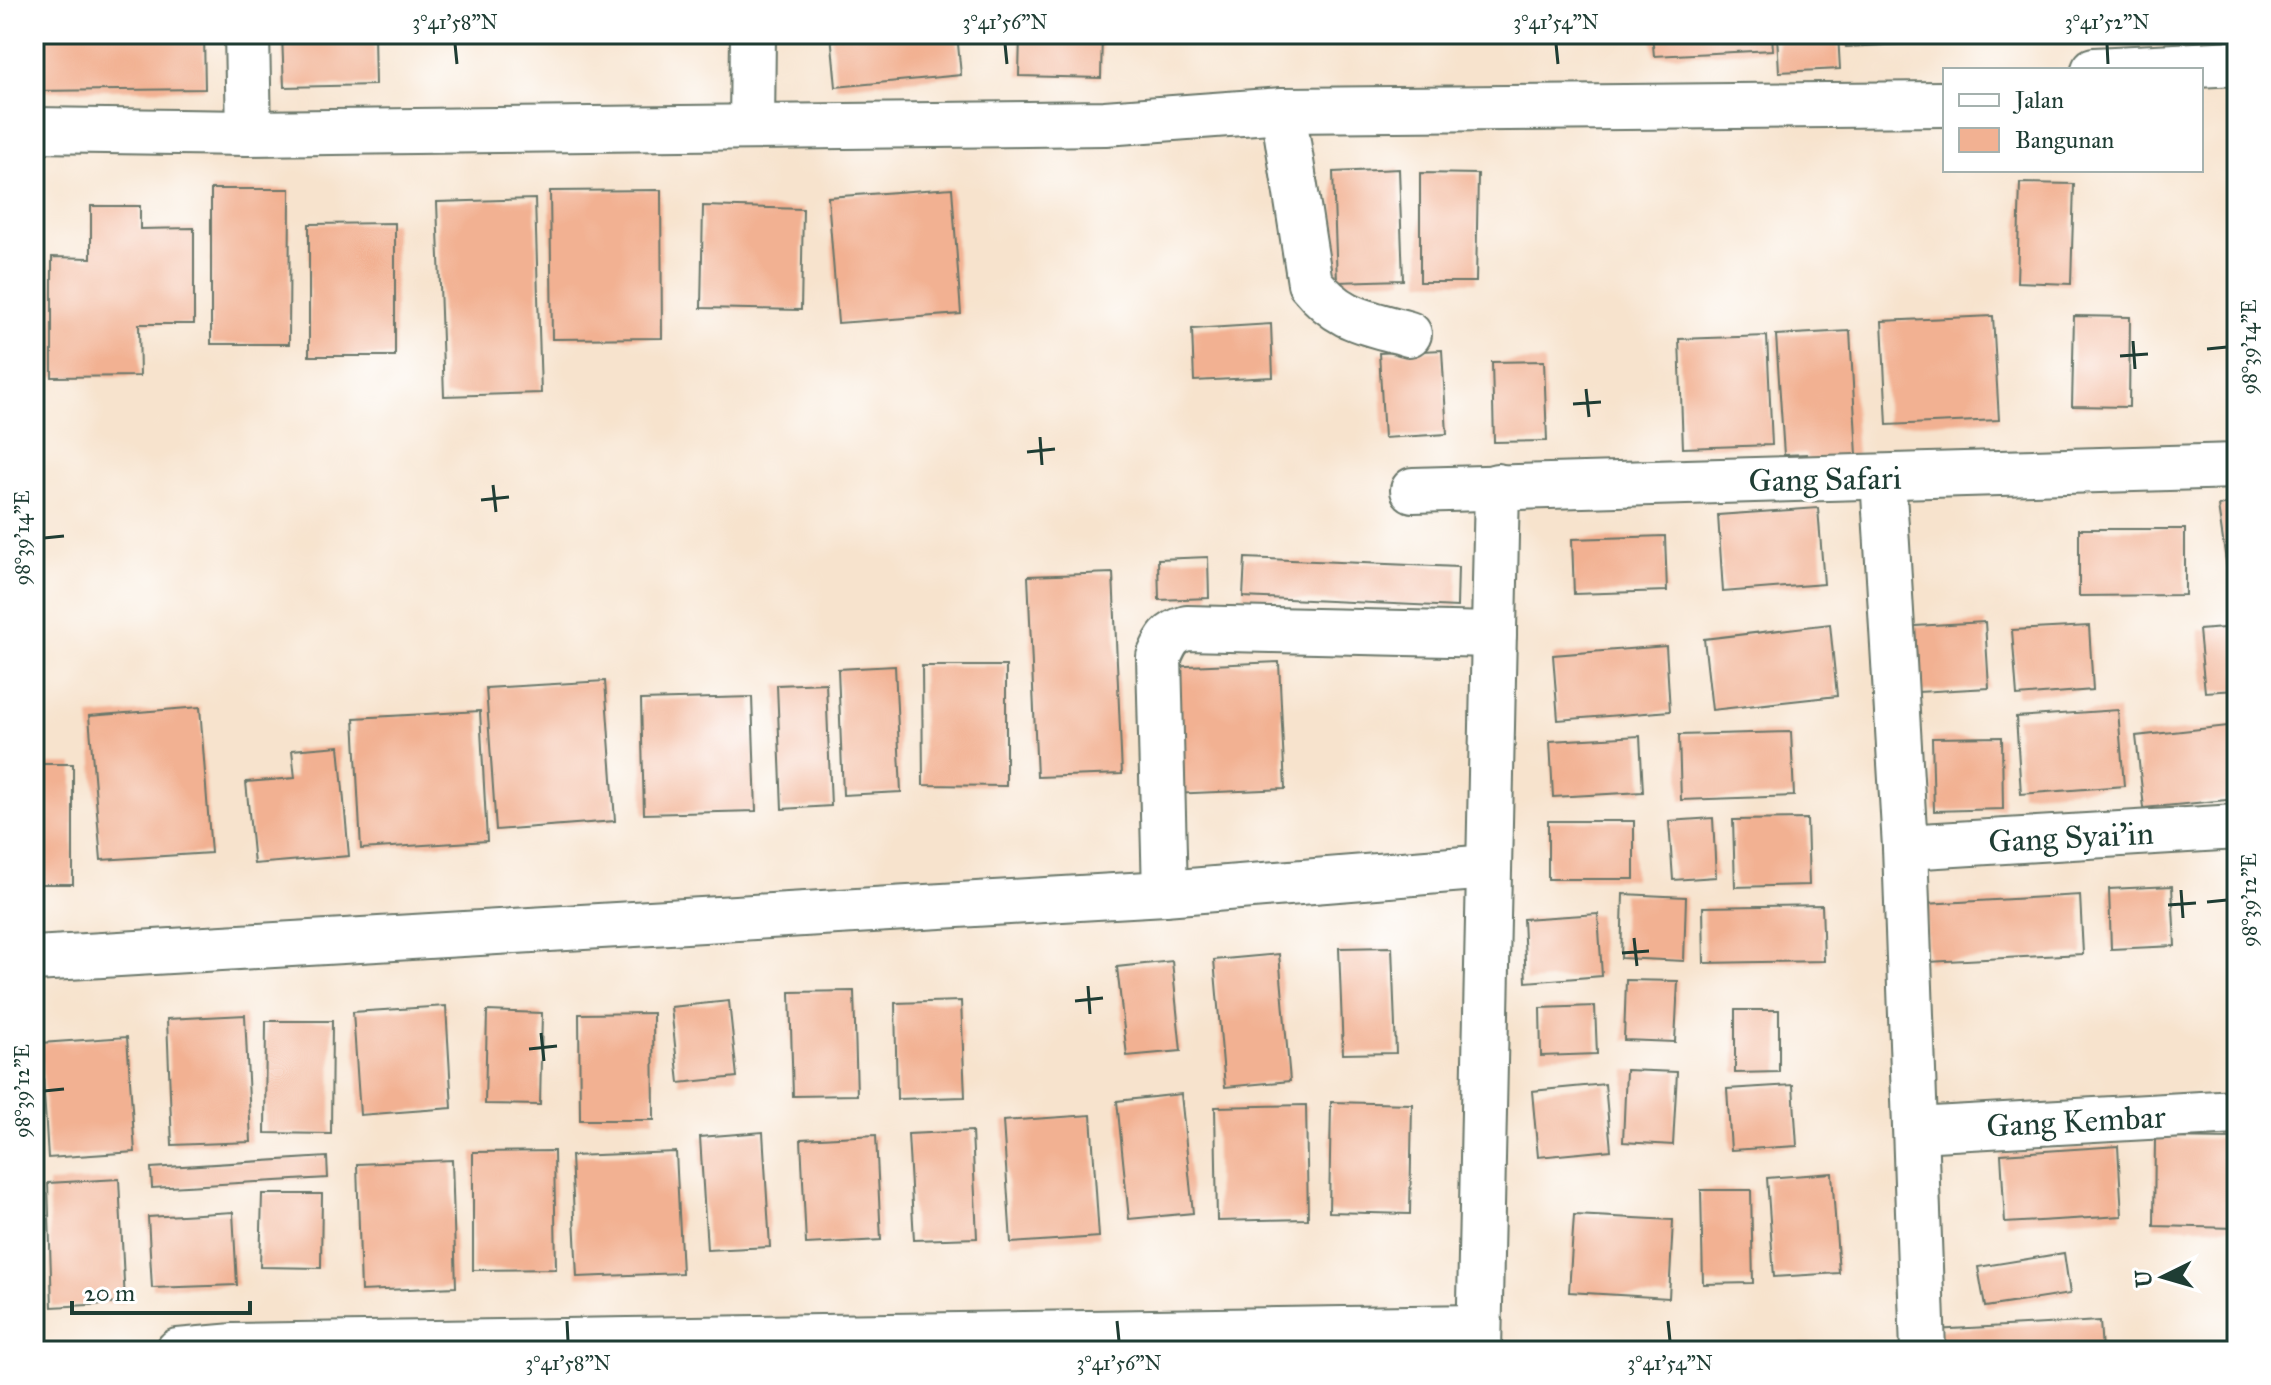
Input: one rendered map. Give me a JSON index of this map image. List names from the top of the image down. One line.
{"streets":{"street":["Gang Safari","Gang Syai'in","Gang Kembar"]},"legend":["Jalan","Bangunan"],"scale_bar":"20 m","north":"left","coordinates":["3°41'58\"N","3°41'56\"N","3°41'54\"N","3°41'52\"N","98°39'14\"E","98°39'12\"E"]}
